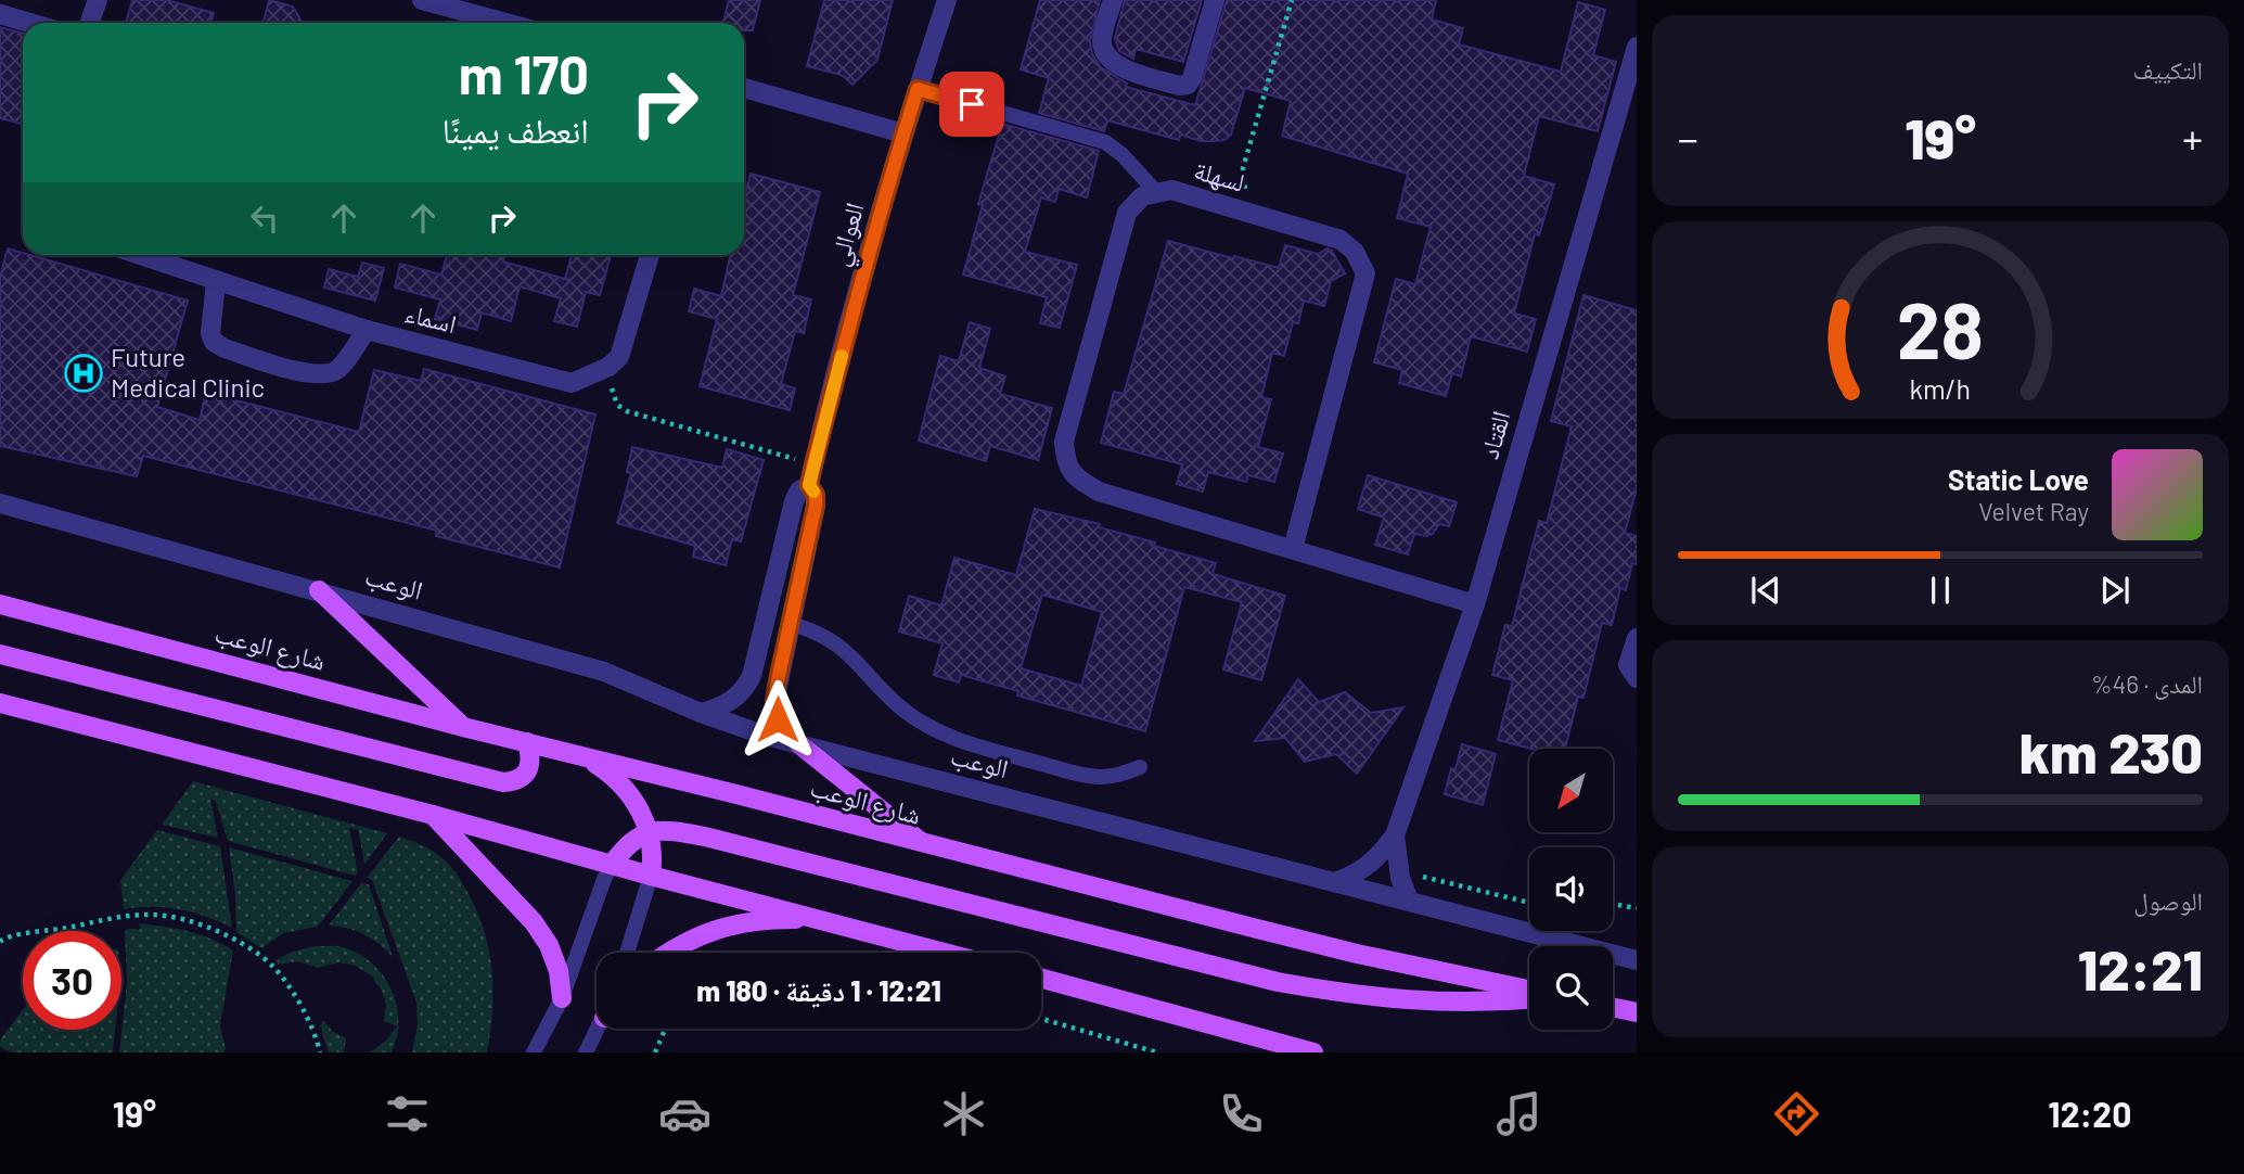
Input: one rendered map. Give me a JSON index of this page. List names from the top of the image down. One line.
{"streets":{"main road":["شارع الوعب"],"street":["لسهلة","العوالي","اسماء","القتاد","الوعب"]},"crossings":[["لسهلة","القتاد"],["العوالي","الوعب"],["القتاد","الوعب"]],"places":{"hospital":["Future Medical Clinic"]},"north":"bottom left","page":{"tile":["التكييف",["المدى · 46%","230 km"],["الوصول","12:21"]],"turn":["170 m","انعطف يمينًا"],"heat":["−","19°","+"],"song":["Static Love","Velvet Ray"],"limit":"30","trip":"12:21 · 1 دقيقة · 180 m","tabs":["12:20","19°"],"gauge":["28","km/h"]}}
